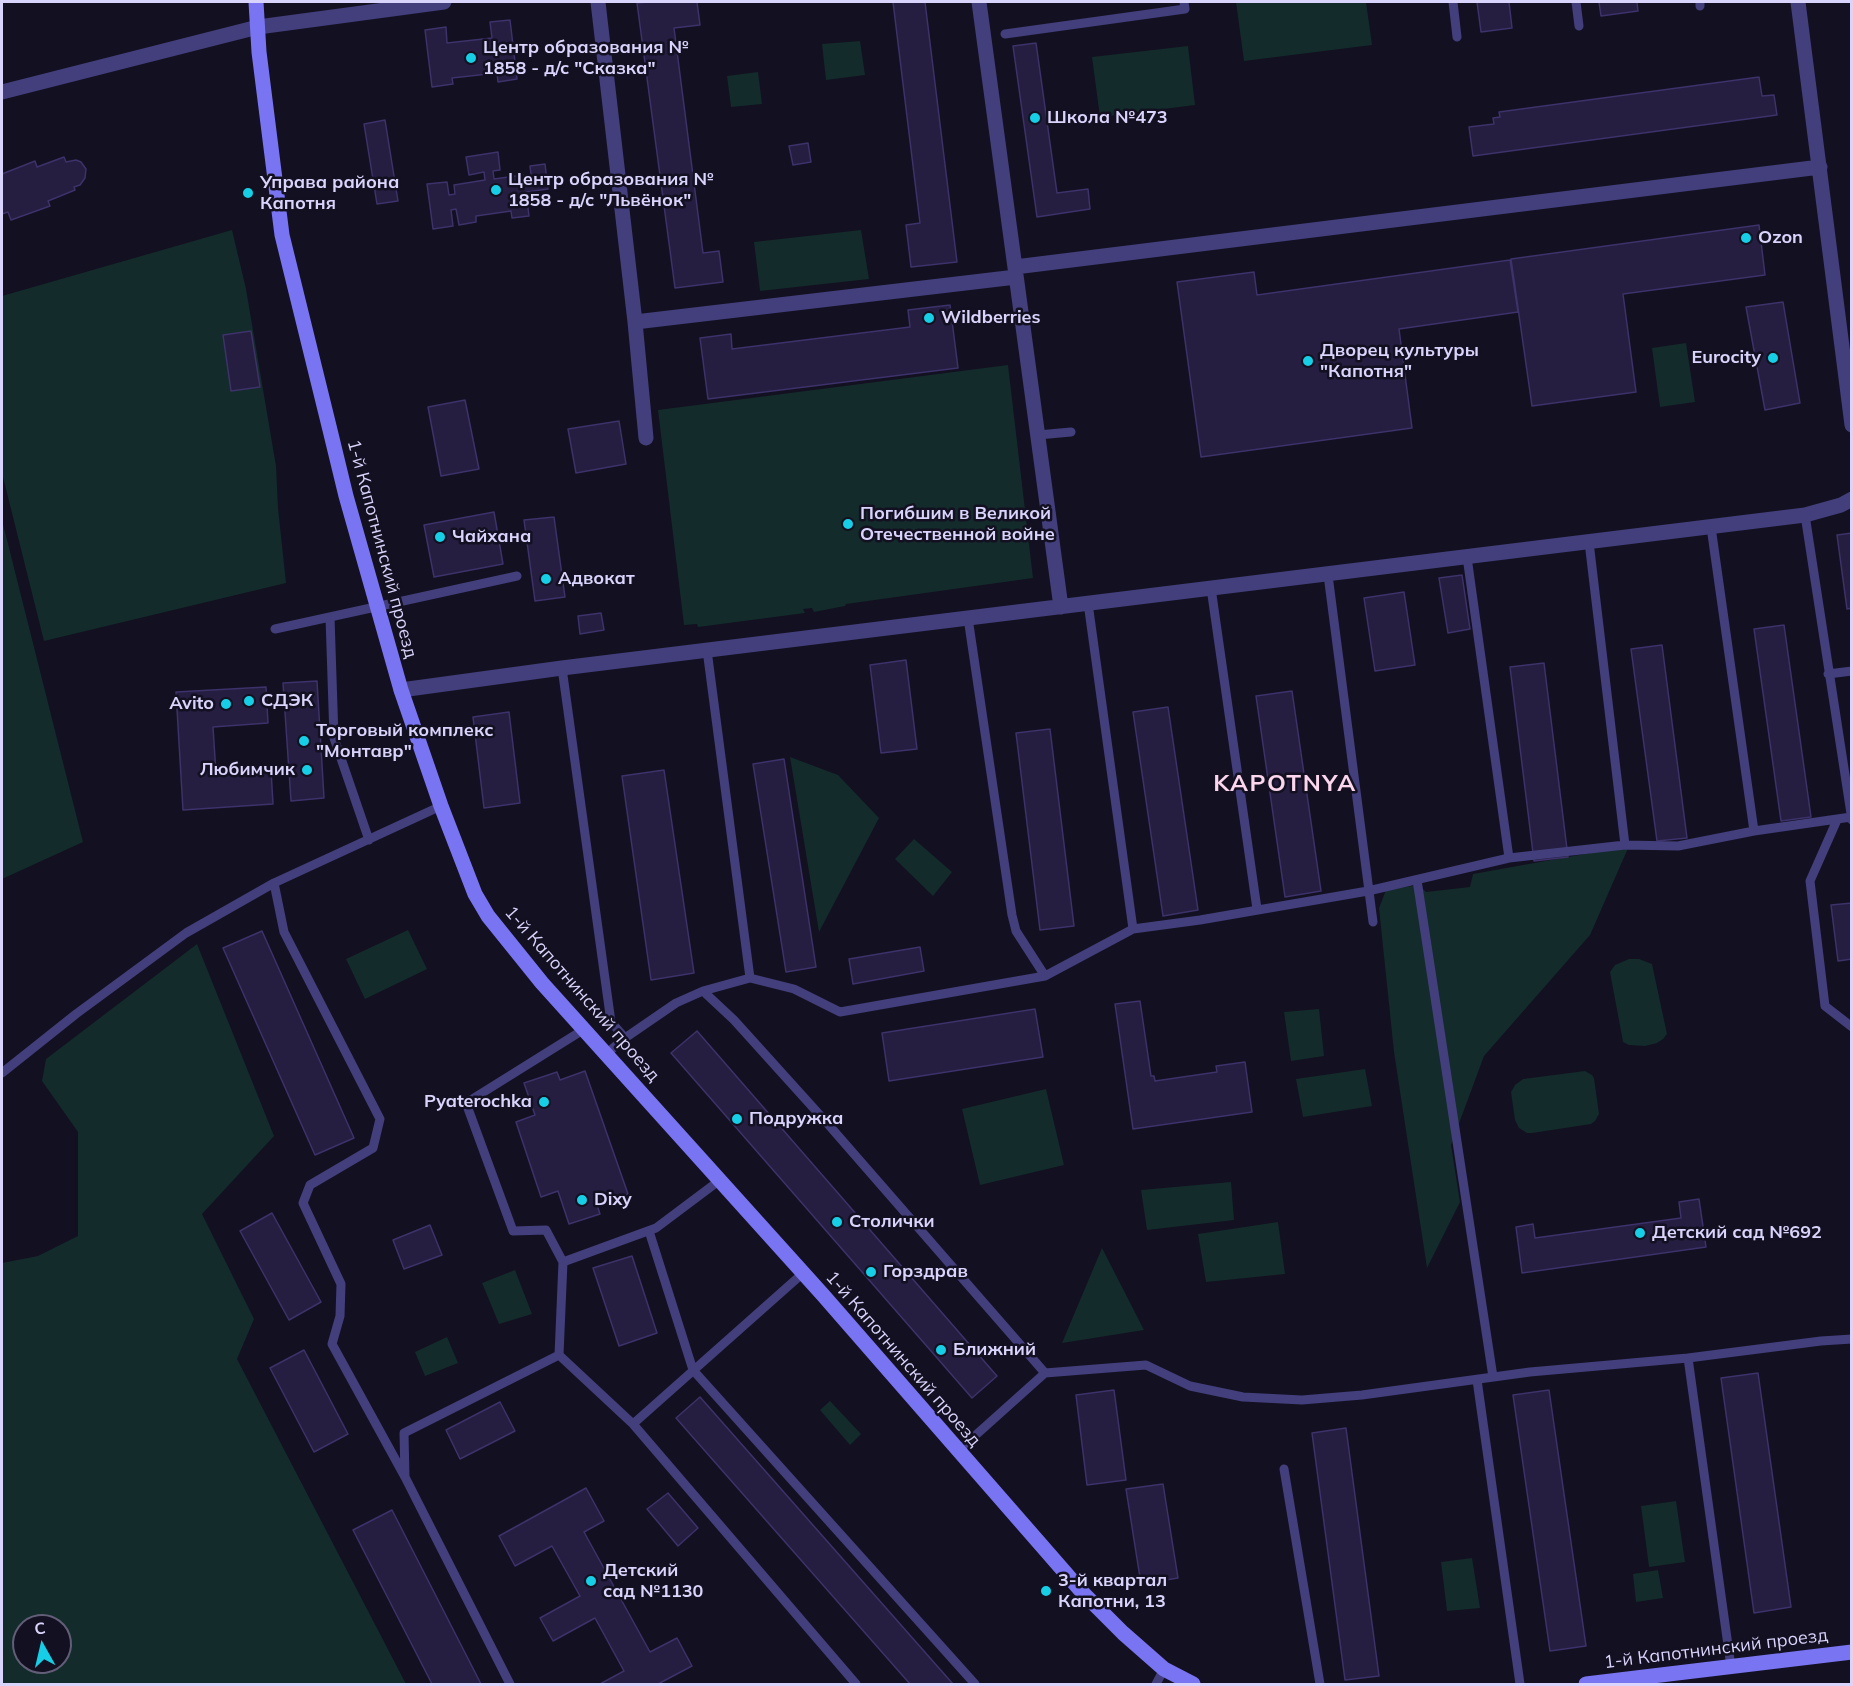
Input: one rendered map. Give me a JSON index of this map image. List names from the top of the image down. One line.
{"streets":{"street":["1-й Капотнинский проезд"]},"districts":["KAPOTNYA"],"places":["Центр образования № 1858 - д/с \"Сказка\"","Школа №473","Центр образования № 1858 - д/с \"Львёнок\"","Управа района Капотня","Ozon","Wildberries","Eurocity","Дворец культуры \"Капотня\"","Погибшим в Великой Отечественной войне","Чайхана","Адвокат","СДЭК","Avito","Торговый комплекс \"Монтавр\"","Любимчик","Pyaterochka","Подружка","Dixy","Столички","Детский сад №692","Горздрав","Ближний","Детский сад №1130","3-й квартал Капотни, 13"],"north":"top"}
